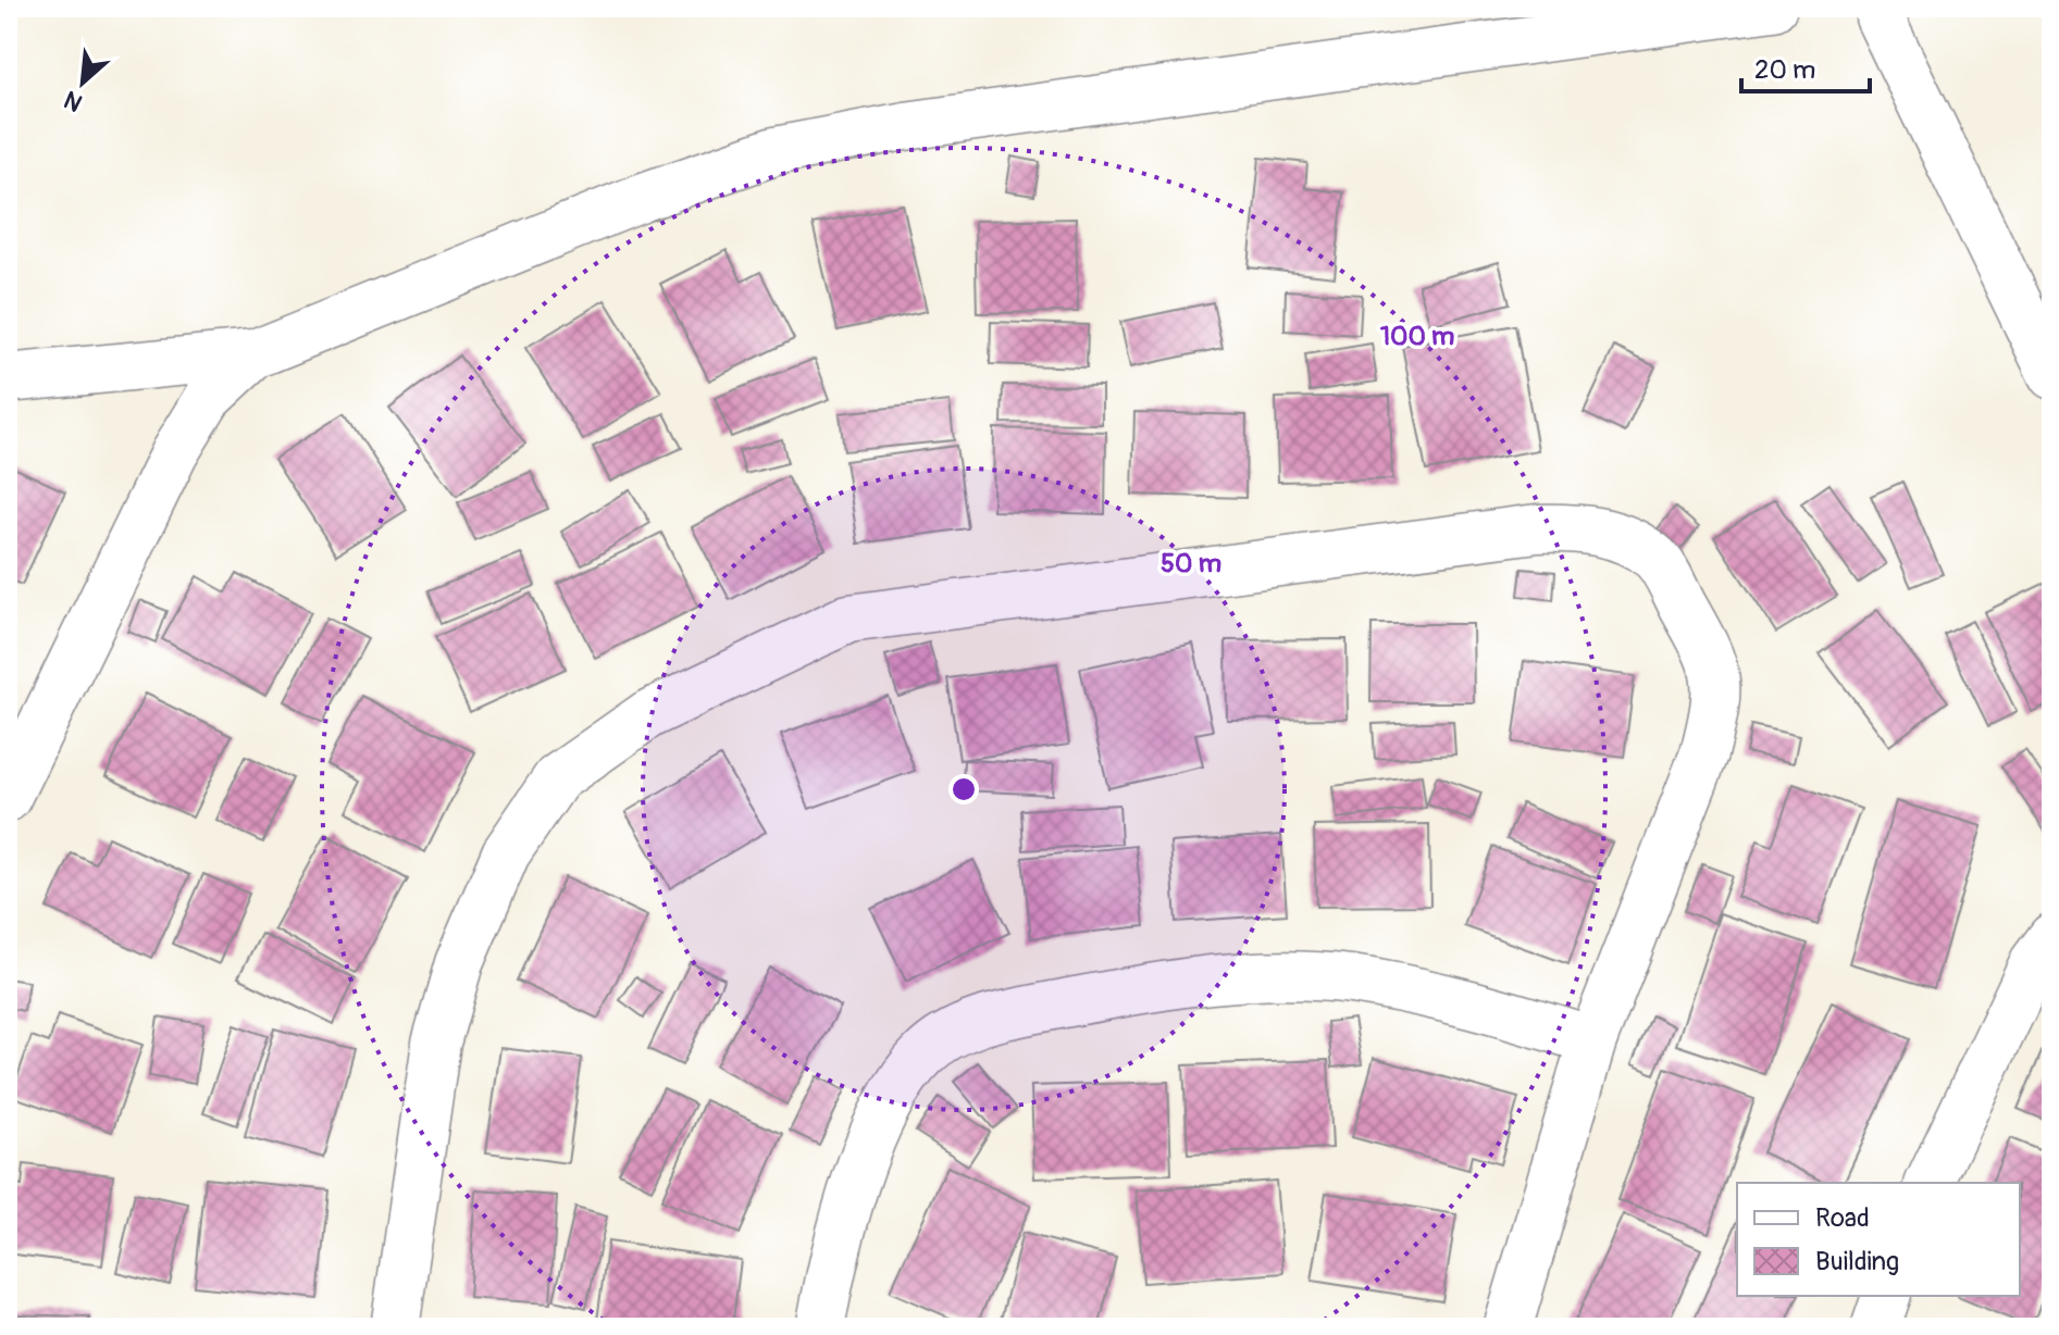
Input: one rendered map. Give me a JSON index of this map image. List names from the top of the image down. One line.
{"legend":["Road","Building"],"scale_bar":"20 m","north":"bottom left","rings":["100 m","50 m"]}
